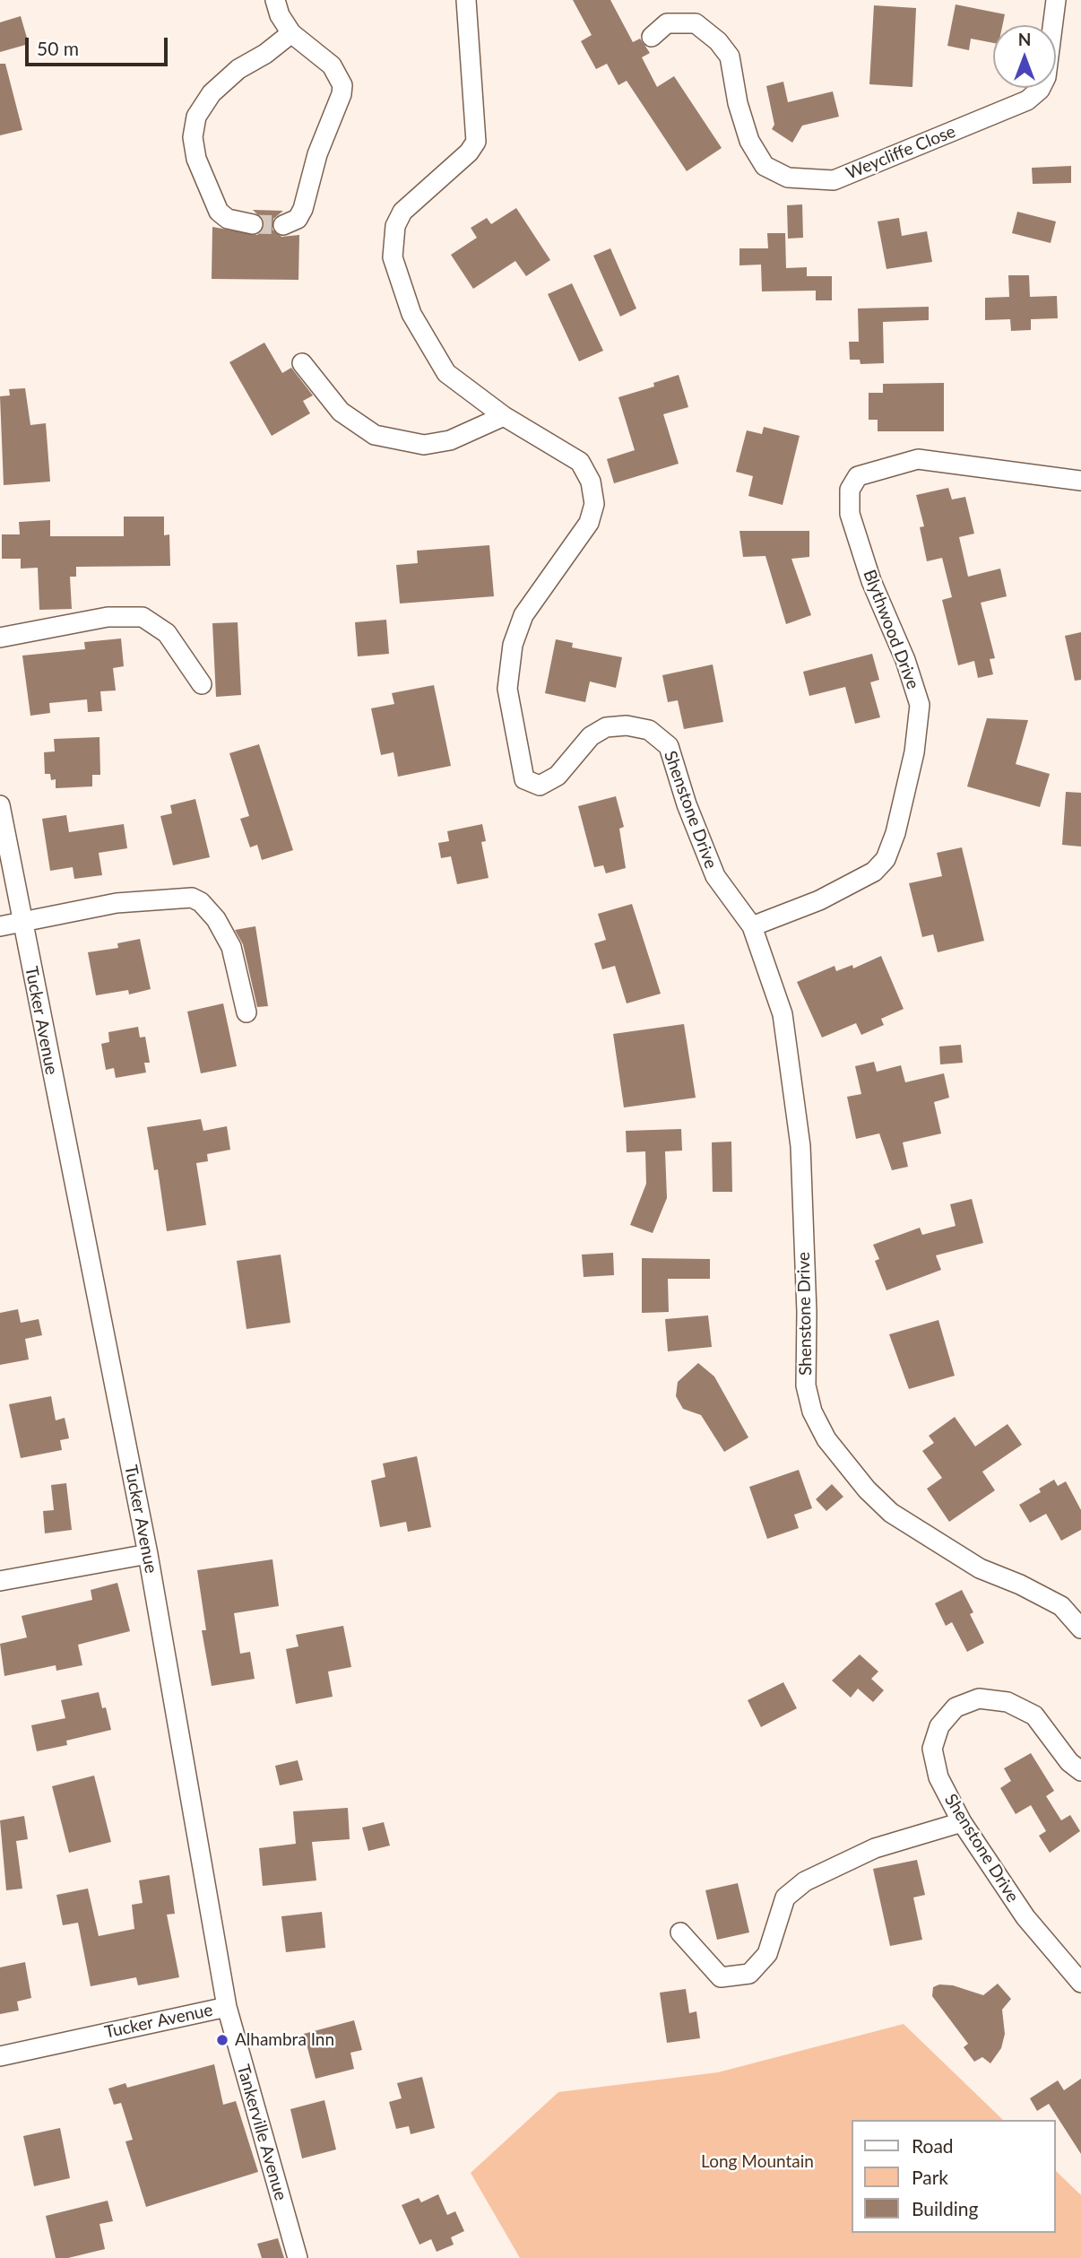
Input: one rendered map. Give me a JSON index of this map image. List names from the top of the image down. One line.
{"streets":{"street":["Weycliffe Close","Blythwood Drive","Shenstone Drive","Tucker Avenue","Tankerville Avenue"]},"crossings":[["Blythwood Drive","Shenstone Drive"],["Tucker Avenue","Tankerville Avenue"]],"parks":["Long Mountain"],"places":["Alhambra Inn"],"legend":["Road","Park","Building"],"scale_bar":"50 m","north":"top"}
